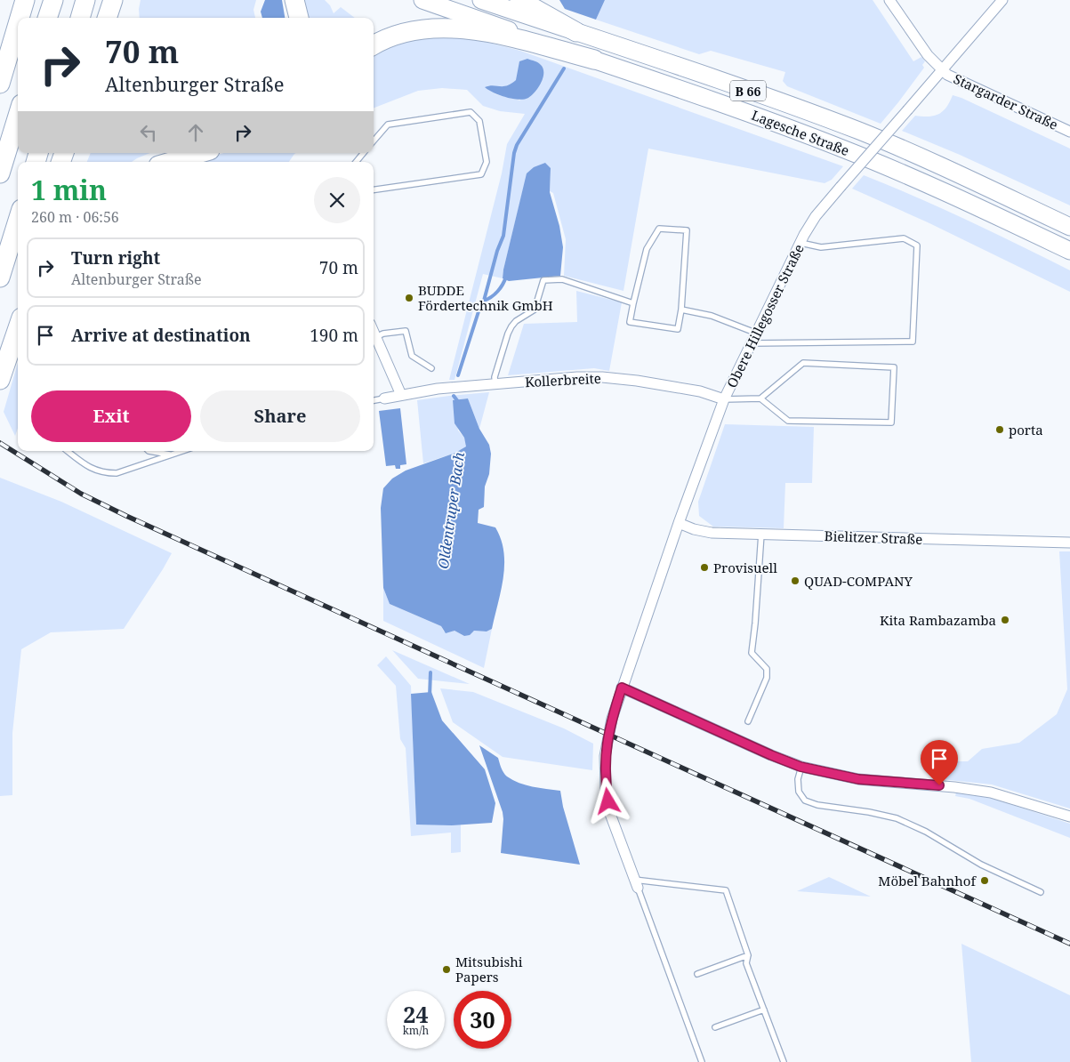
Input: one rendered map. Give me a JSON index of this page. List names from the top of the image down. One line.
{"streets":{"highway":["B 66","Lagesche Straße"],"street":["Stargarder Straße","Obere Hillegosser Straße","Kollerbreite","Bielitzer Straße"]},"crossings":[["Stargarder Straße","Obere Hillegosser Straße"],["Obere Hillegosser Straße","Kollerbreite"],["Obere Hillegosser Straße","Bielitzer Straße"]],"water":["Oldentruper Bach"],"places":["BUDDE Fördertechnik GmbH","porta","Provisuell","QUAD-COMPANY","Kita Rambazamba","Möbel Bahnhof","Mitsubishi Papers"],"page":{"turn":["70 m","Altenburger Straße"],"heading":["1 min","260 m · 06:56"],"list":[{"name":"Turn right","note":"Altenburger Straße","value":"70 m"},{"name":"Arrive at destination","value":"190 m"}],"buttons":["Exit","Share"],"speed":"24 km/h","limit":"30"}}
